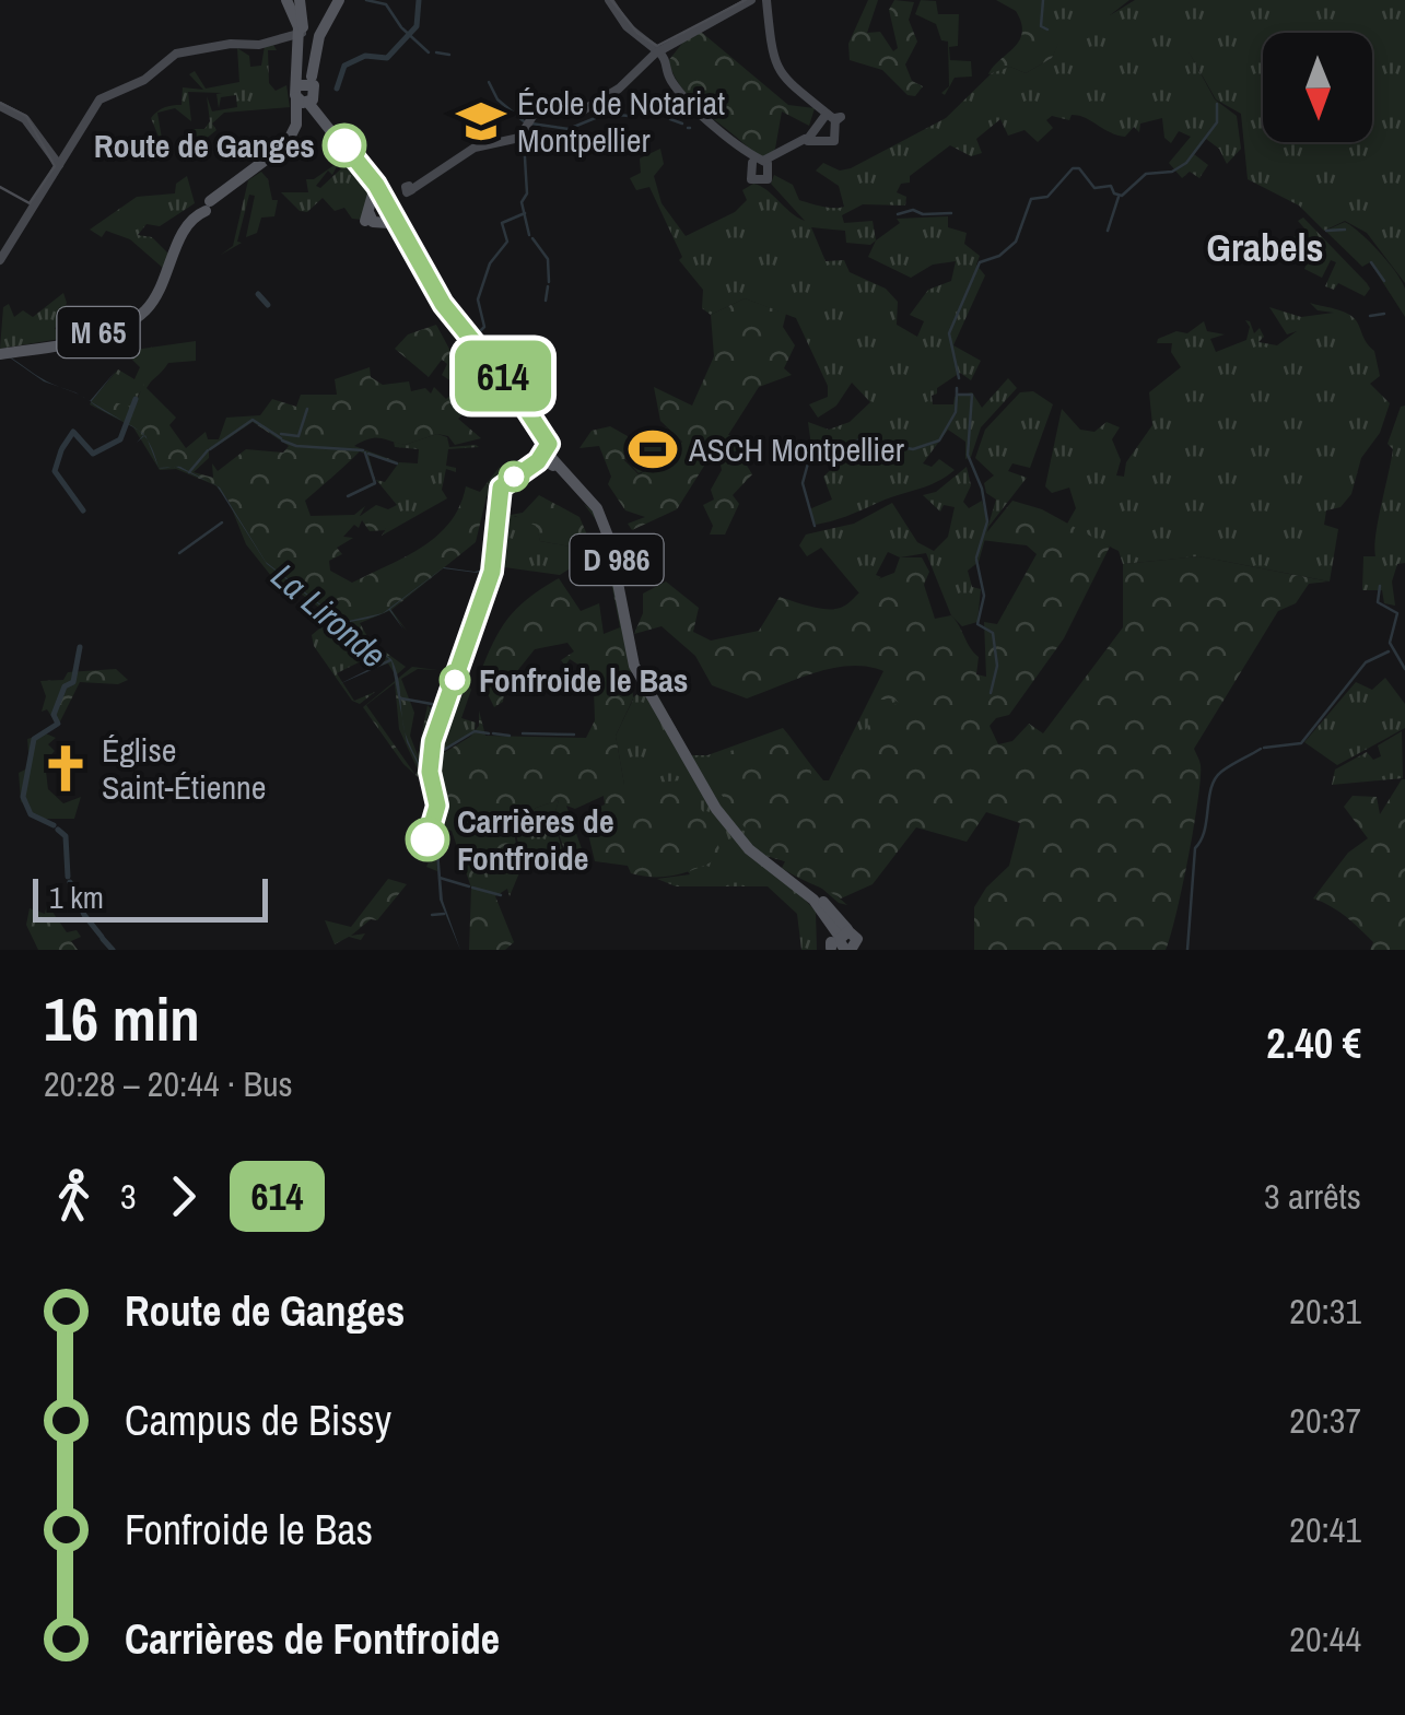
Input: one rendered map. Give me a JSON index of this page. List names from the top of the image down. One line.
{"streets":{"main road":["M 65","D 986"]},"districts":["Grabels"],"water":["La Lironde"],"places":{"school or university":["École de Notariat Montpellier"],"other":["Route de Ganges","Fonfroide le Bas","Carrières de Fontfroide"],"sports":["ASCH Montpellier"],"church":["Église Saint-Étienne"]},"lines":["bus line 614"],"scale_bar":"1 km","north":"bottom","page":{"on_map":"614","scale":"1 km","heading":["16 min","20:28 – 20:44 · Bus","2.40 €"],"legs":["3","614","3 arrêts"],"list":[{"name":"Route de Ganges","value":"20:31"},{"name":"Campus de Bissy","value":"20:37"},{"name":"Fonfroide le Bas","value":"20:41"},{"name":"Carrières de Fontfroide","value":"20:44"}]}}
